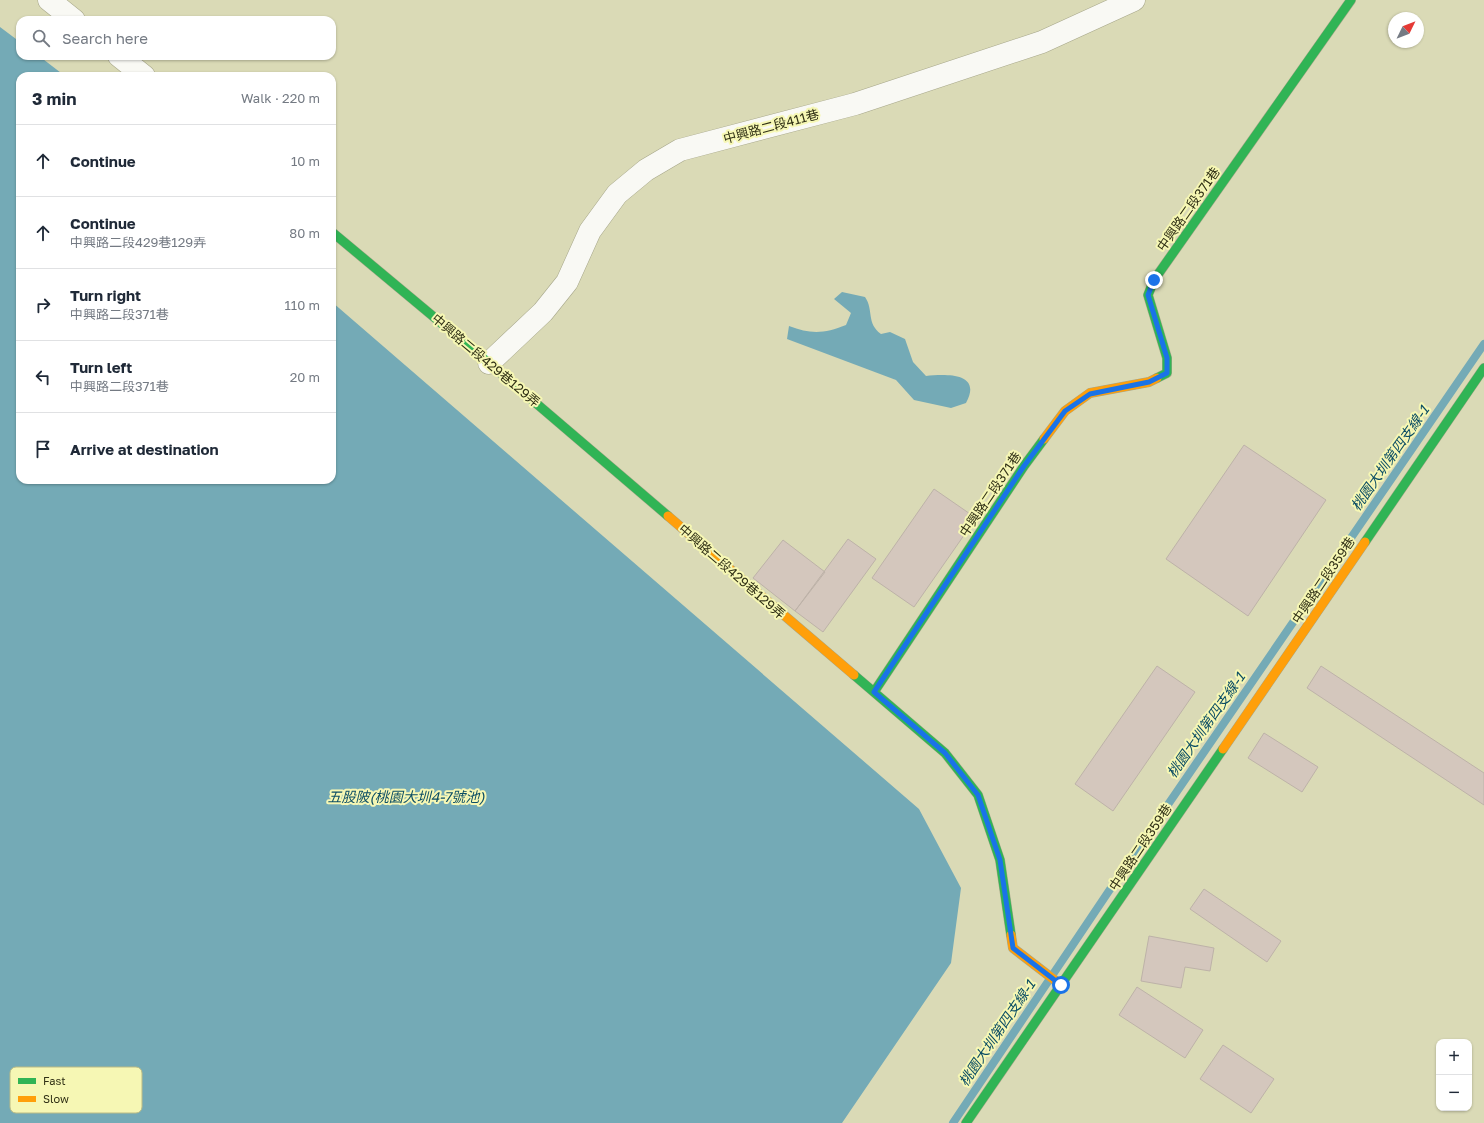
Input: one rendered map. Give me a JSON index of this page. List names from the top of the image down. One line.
{"streets":{"street":["中興路二段411巷","中興路二段371巷","中興路二段429巷129弄","中興路二段359巷"]},"crossings":[["中興路二段411巷","中興路二段429巷129弄"],["中興路二段371巷","中興路二段429巷129弄"],["中興路二段429巷129弄","中興路二段359巷"]],"water":["桃園大圳第四支線-1","五股陂(桃園大圳4-7號池)"],"legend":["Fast","Slow"],"north":"top right","page":{"search":"Search here","heading":["3 min","Walk · 220 m"],"list":[["Continue","10 m"],["Continue","中興路二段429巷129弄","80 m"],["Turn right","中興路二段371巷","110 m"],["Turn left","中興路二段371巷","20 m"],"Arrive at destination"],"map_buttons":["+","−"]}}
